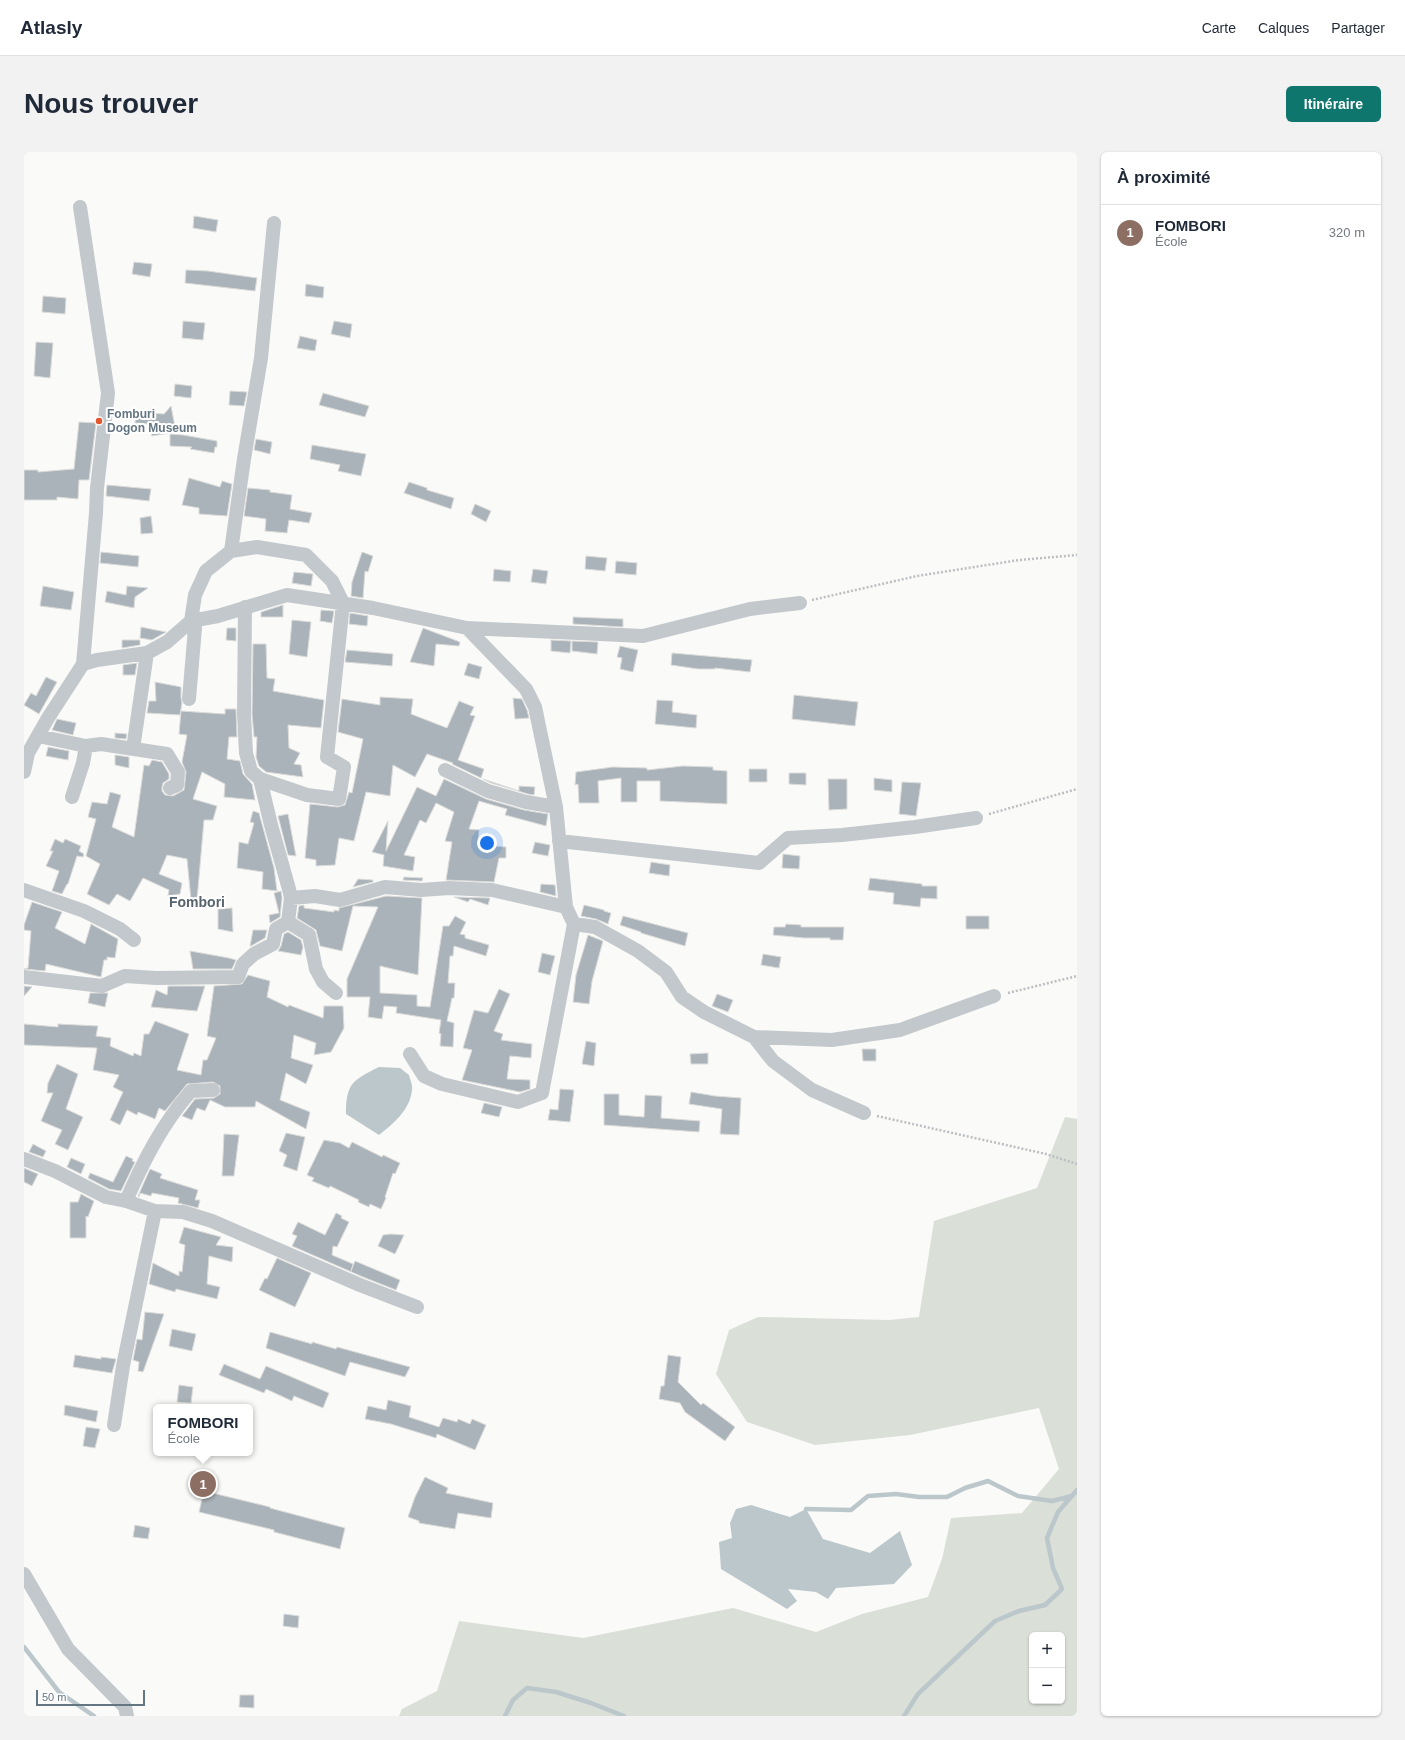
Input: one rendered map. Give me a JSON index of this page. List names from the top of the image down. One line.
{"districts":["Fombori"],"places":["Fomburi Dogon Museum"],"scale_bar":"50 m","page":{"header":"Atlasly","nav":["Carte","Calques","Partager"],"buttons":"Itinéraire","title":"Nous trouver","heading":"À proximité","list":[{"mark":"1","name":"FOMBORI","note":"École","value":"320 m"}],"popup":["FOMBORI","École"],"pins":"1","map_buttons":["+","−"],"scale":"50 m"}}
